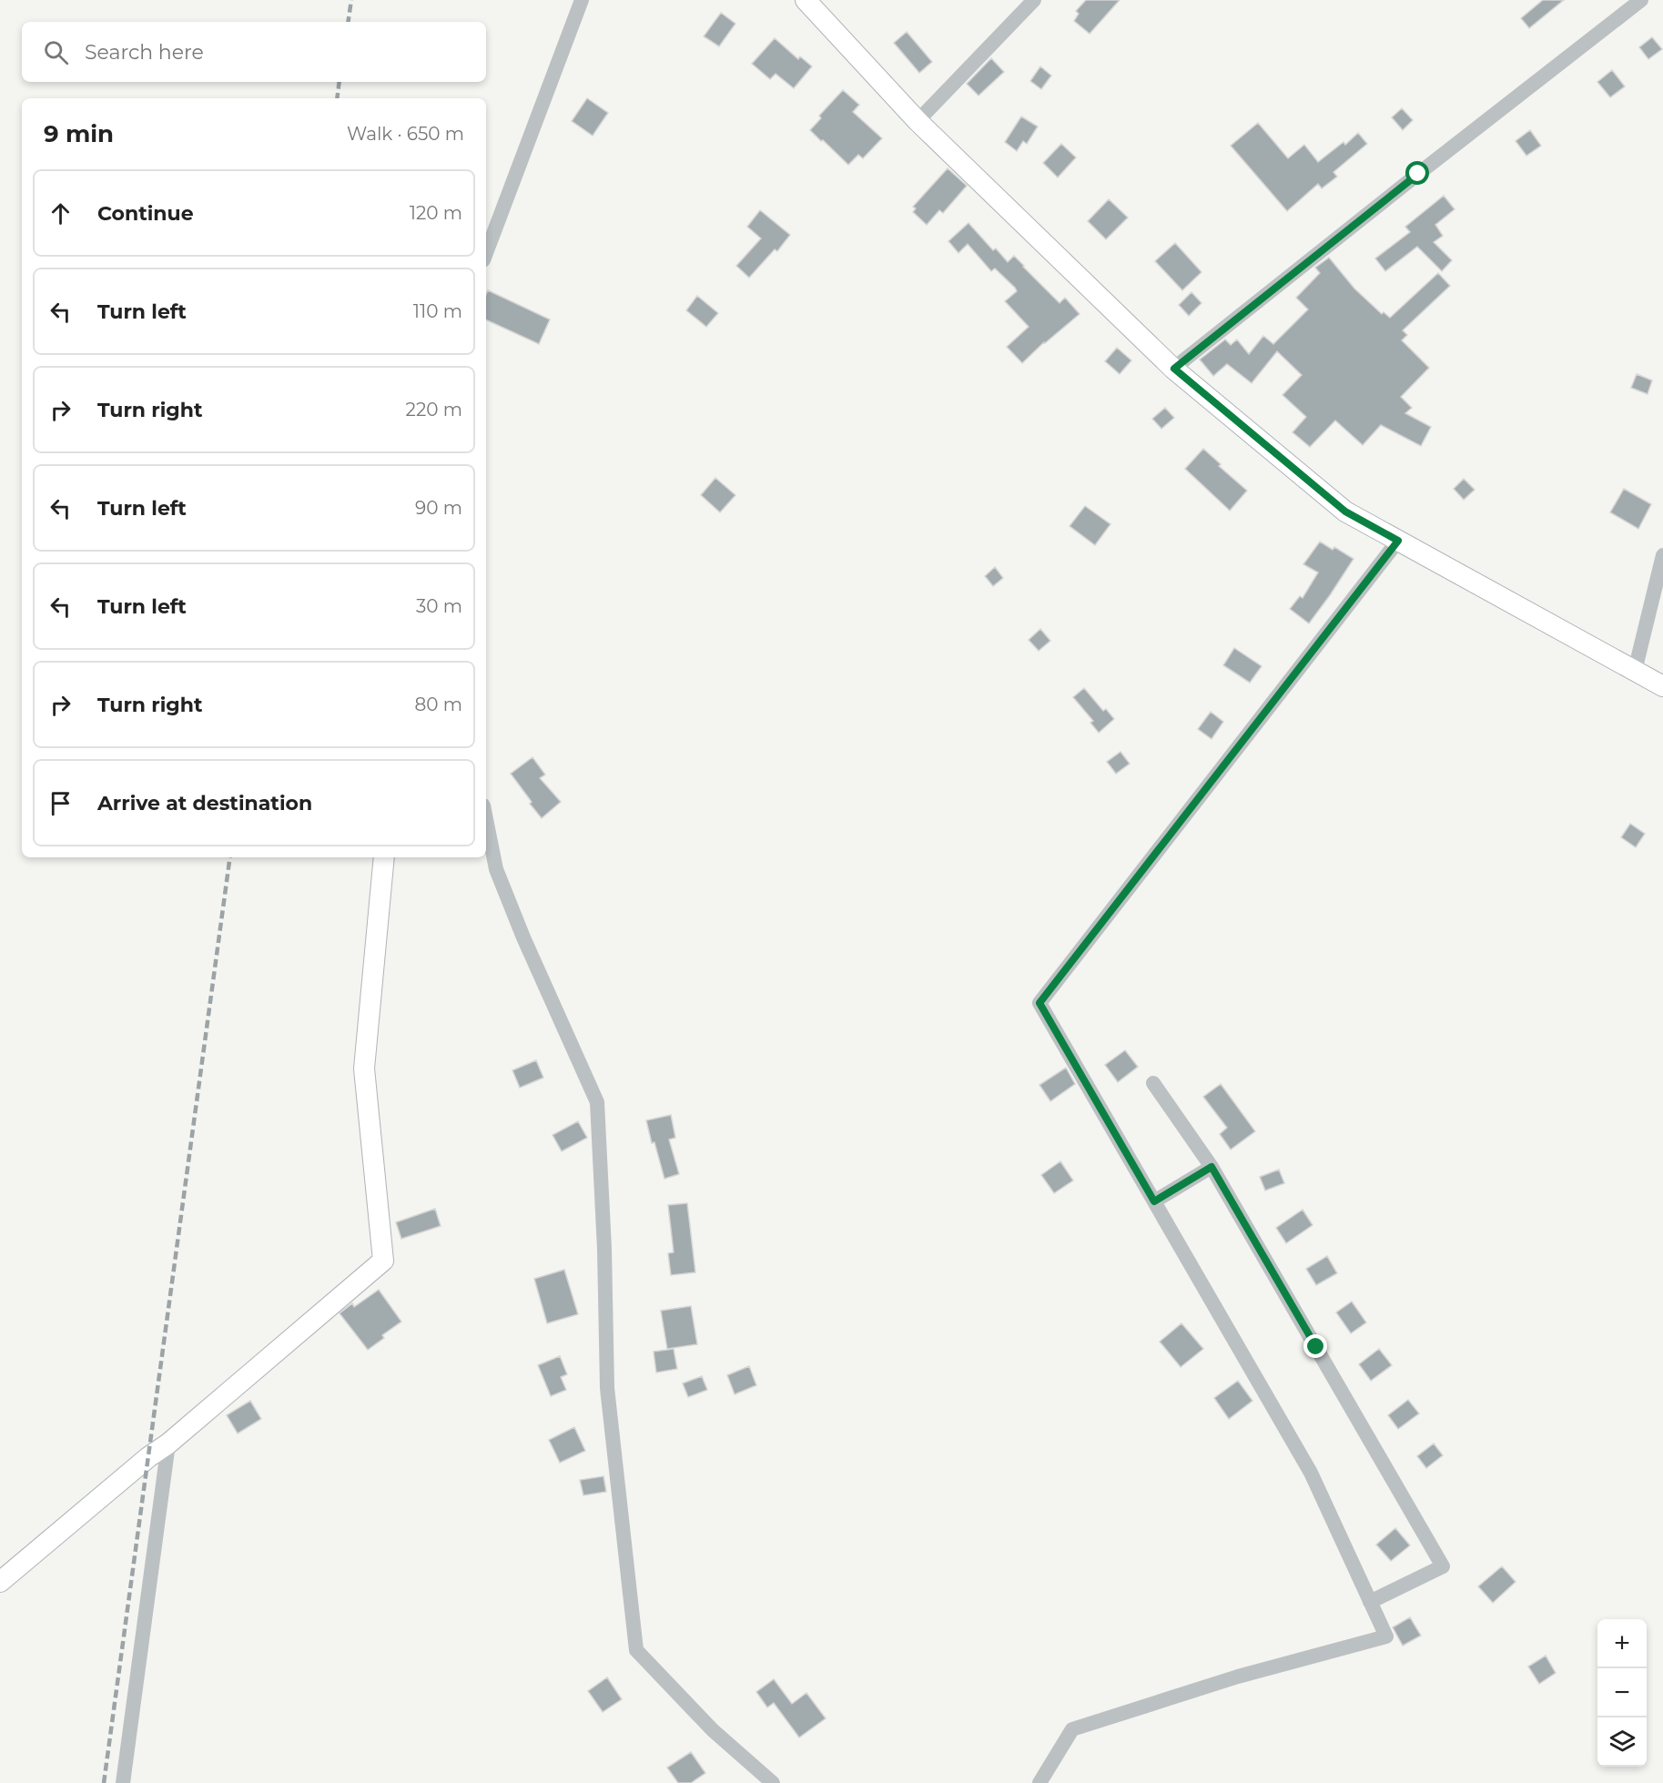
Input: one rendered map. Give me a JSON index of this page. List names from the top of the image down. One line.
{"page":{"search":"Search here","heading":["9 min","Walk · 650 m"],"list":[["Continue","120 m"],["Turn left","110 m"],["Turn right","220 m"],["Turn left","90 m"],["Turn left","30 m"],["Turn right","80 m"],"Arrive at destination"],"map_buttons":["+","−"]}}
